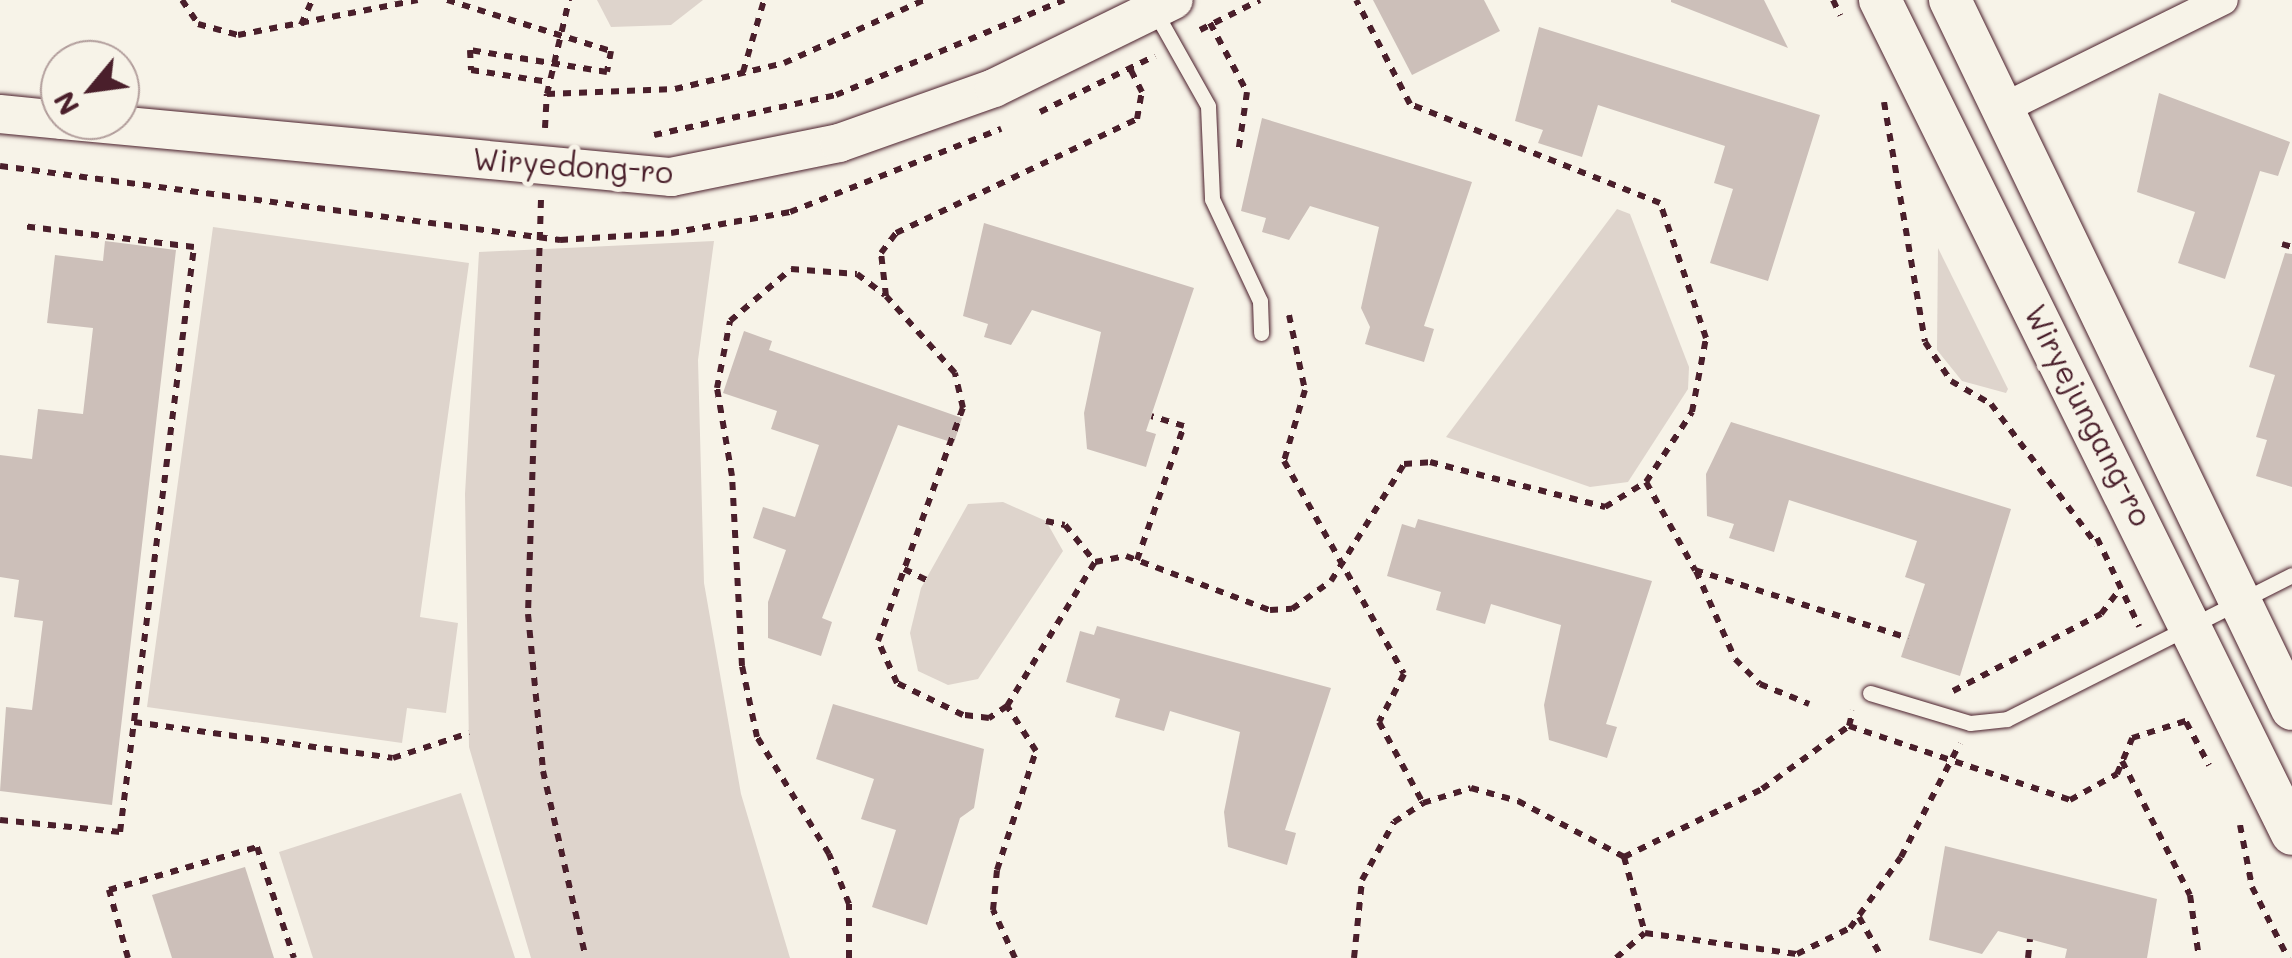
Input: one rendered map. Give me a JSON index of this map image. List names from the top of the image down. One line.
{"streets":{"main road":["Wiryejungang-ro"],"street":["Wiryedong-ro"]},"north":"bottom left"}
